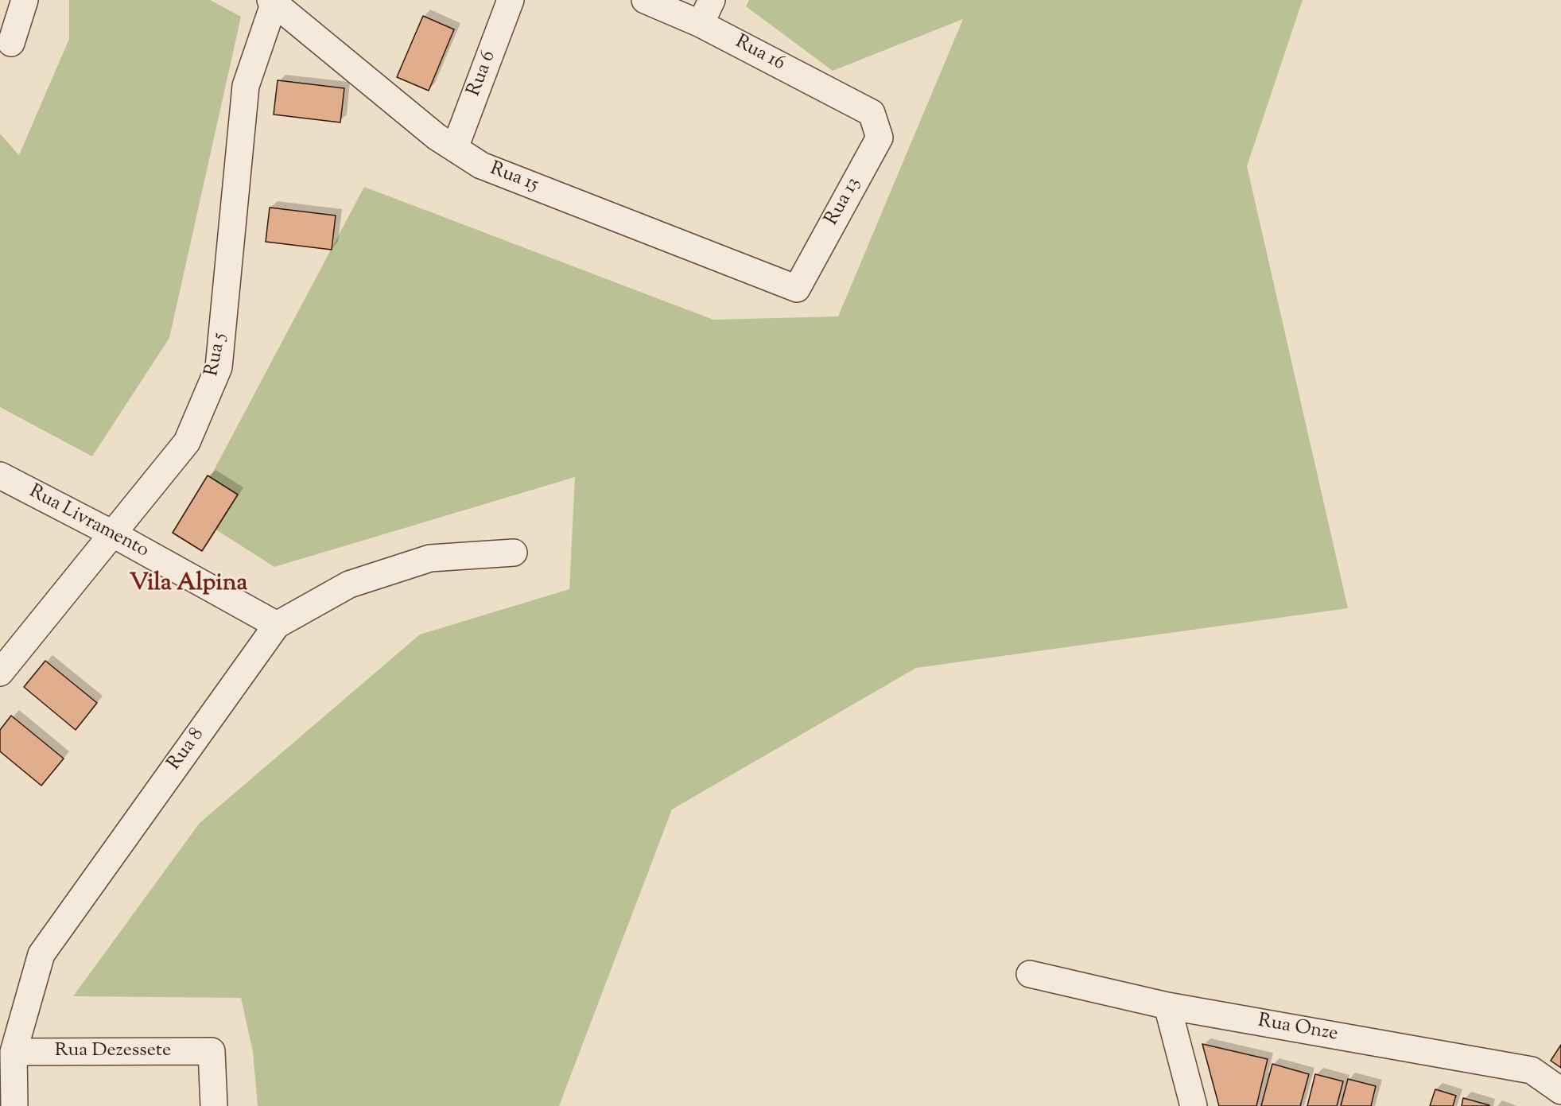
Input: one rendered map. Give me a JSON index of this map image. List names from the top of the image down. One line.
{"streets":{"street":["Rua 16","Rua 6","Rua 15","Rua 13","Rua 5","Rua Livramento","Rua 8","Rua Onze","Rua Dezessete"]},"crossings":[["Rua 16","Rua 13"],["Rua 6","Rua 15"],["Rua 15","Rua 13"],["Rua 15","Rua 5"],["Rua 5","Rua Livramento"],["Rua Livramento","Rua 8"],["Rua 8","Rua Dezessete"]],"districts":["Vila Alpina"]}
